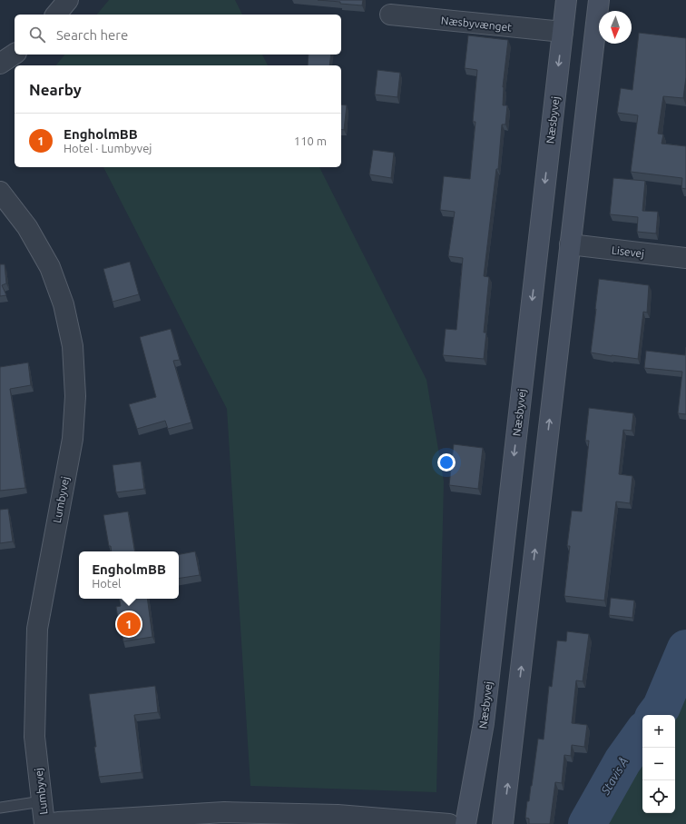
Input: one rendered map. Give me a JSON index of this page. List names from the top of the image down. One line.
{"streets":{"main road":["Næsbyvej"],"street":["Næsbyvænget","Lisevej","Lumbyvej"]},"crossings":[["Næsbyvænget","Næsbyvej"]],"water":["Stavis Å"],"north":"bottom","page":{"search":"Search here","heading":"Nearby","list":[{"mark":"1","name":"EngholmBB","note":"Hotel · Lumbyvej","value":"110 m"}],"popup":["EngholmBB","Hotel"],"pins":"1","map_buttons":["+","−"]}}
